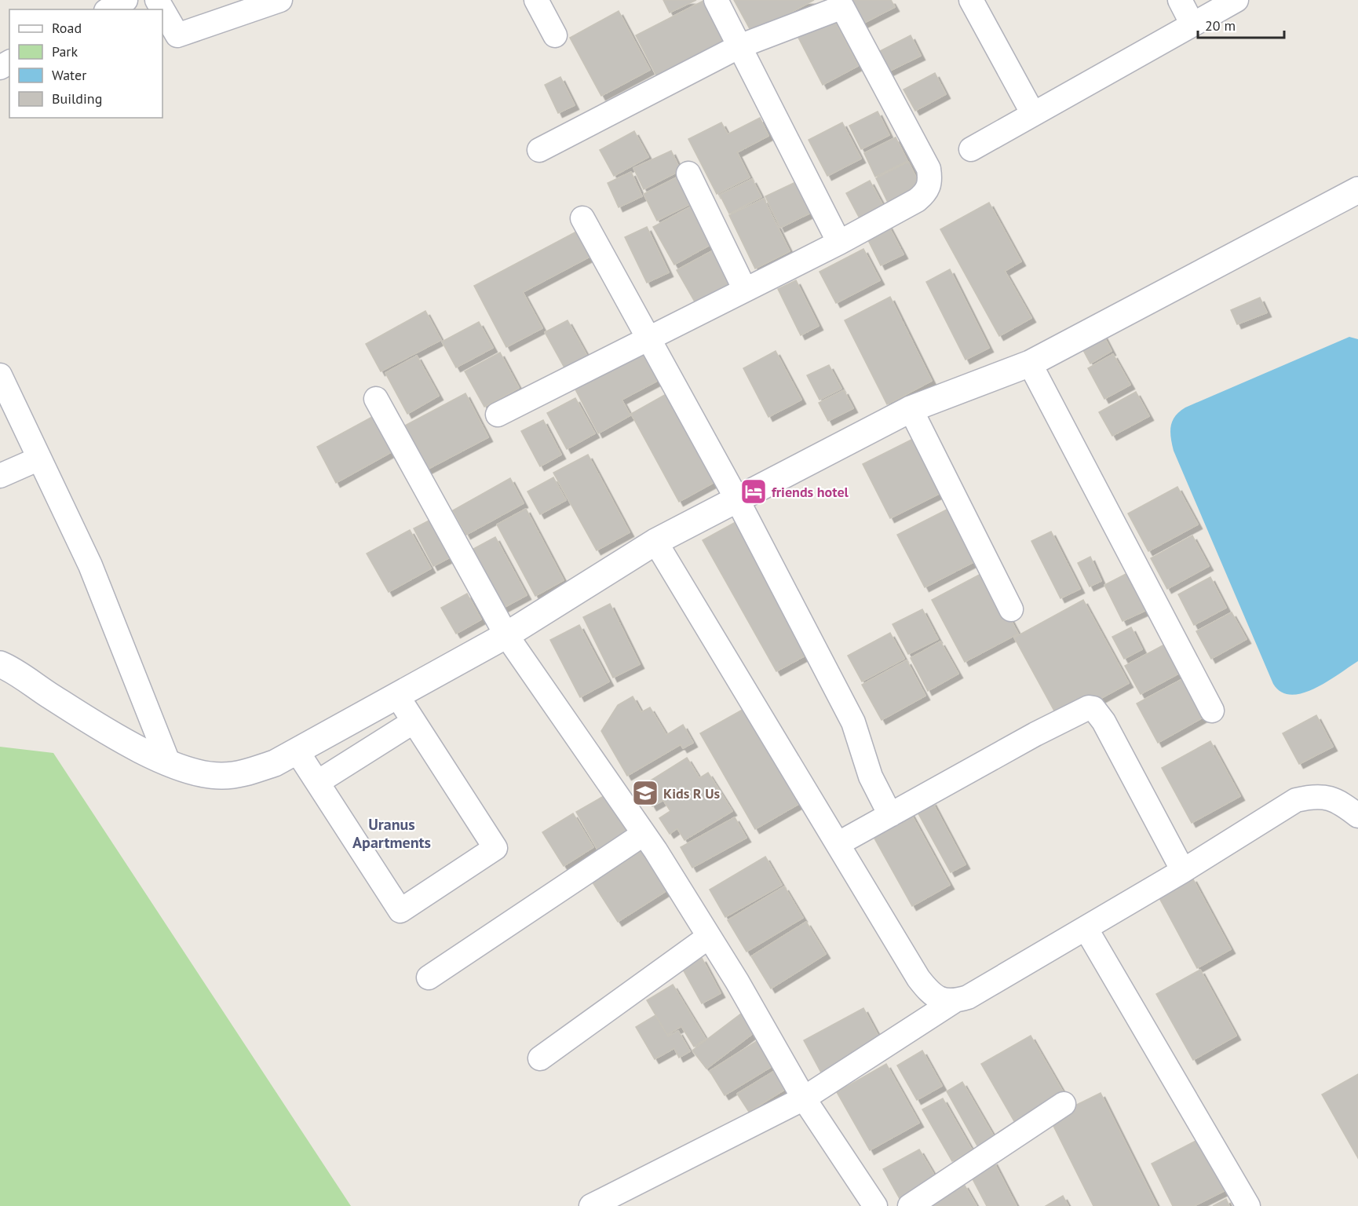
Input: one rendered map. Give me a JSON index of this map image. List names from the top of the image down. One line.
{"districts":["Uranus Apartments"],"places":{"hotel":["friends hotel"],"school or university":["Kids R Us"]},"legend":["Road","Park","Water","Building"],"scale_bar":"20 m"}
